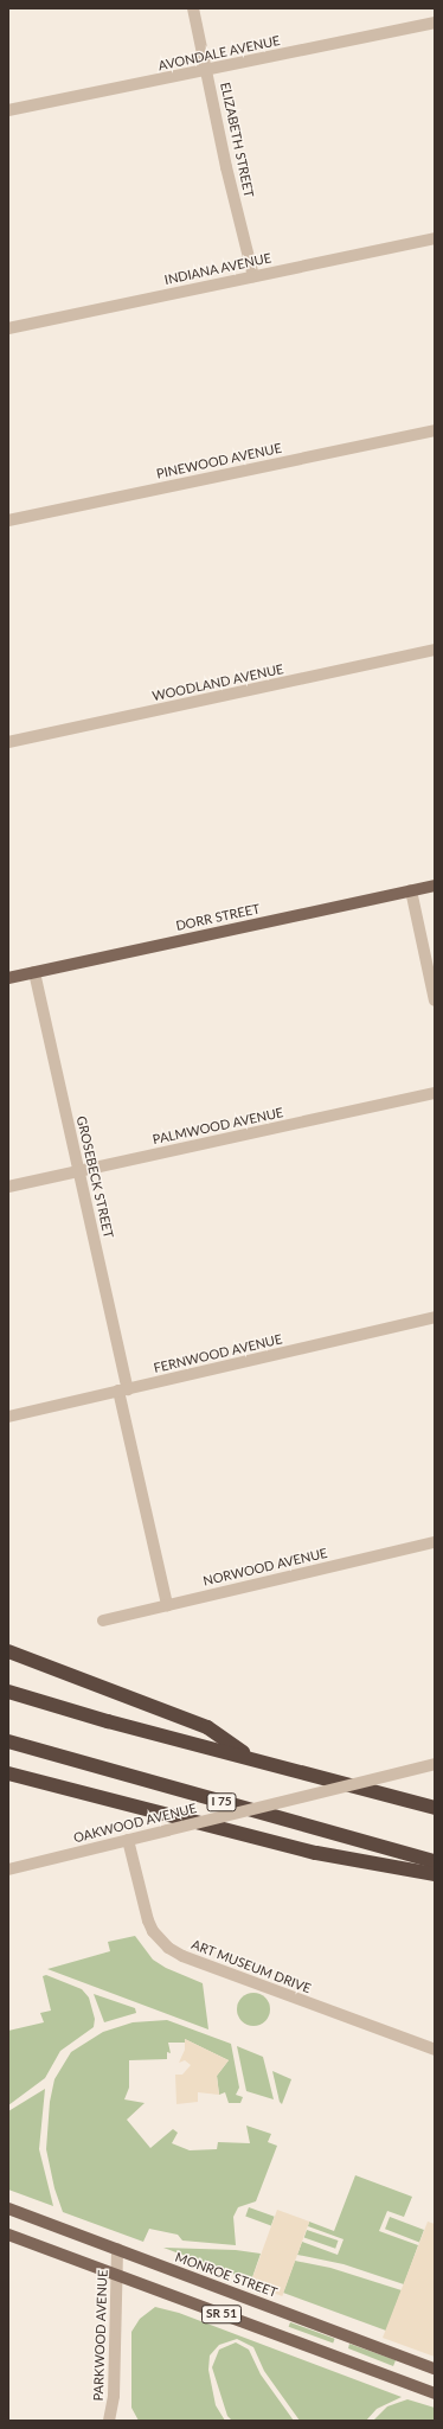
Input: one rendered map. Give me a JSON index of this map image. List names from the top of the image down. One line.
{"streets":{"highway":["I 75"],"main road":["DORR STREET","MONROE STREET","SR 51"],"street":["AVONDALE AVENUE","ELIZABETH STREET","INDIANA AVENUE","PINEWOOD AVENUE","WOODLAND AVENUE","PALMWOOD AVENUE","GROSEBECK STREET","FERNWOOD AVENUE","NORWOOD AVENUE","OAKWOOD AVENUE","ART MUSEUM DRIVE","PARKWOOD AVENUE"]},"crossings":[["AVONDALE AVENUE","ELIZABETH STREET"],["ELIZABETH STREET","INDIANA AVENUE"],["DORR STREET","GROSEBECK STREET"],["PALMWOOD AVENUE","GROSEBECK STREET"],["GROSEBECK STREET","FERNWOOD AVENUE"],["GROSEBECK STREET","NORWOOD AVENUE"],["OAKWOOD AVENUE","ART MUSEUM DRIVE"],["MONROE STREET","PARKWOOD AVENUE"],["SR 51","PARKWOOD AVENUE"]]}
